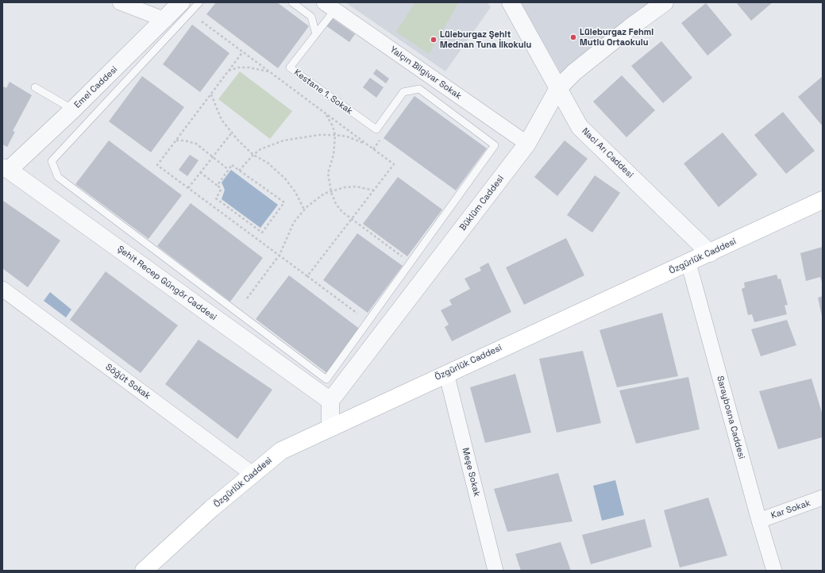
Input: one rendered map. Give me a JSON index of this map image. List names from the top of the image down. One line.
{"streets":{"main road":["Özgürlük Caddesi"],"street":["Yalçın Bilgivar Sokak","Emel Caddesi","Naci Arı Caddesi","Büklüm Caddesi","Şehit Recep Güngör Caddesi","Söğüt Sokak","Saraybosna Caddesi","Meşe Sokak","Kar Sokak"],"lane":["Kestane 1. Sokak"]},"crossings":[["Yalçın Bilgivar Sokak","Büklüm Caddesi"],["Emel Caddesi","Şehit Recep Güngör Caddesi"],["Naci Arı Caddesi","Büklüm Caddesi"],["Naci Arı Caddesi","Özgürlük Caddesi"],["Büklüm Caddesi","Şehit Recep Güngör Caddesi"],["Özgürlük Caddesi","Söğüt Sokak"],["Özgürlük Caddesi","Saraybosna Caddesi"],["Özgürlük Caddesi","Meşe Sokak"],["Saraybosna Caddesi","Kar Sokak"]],"places":["Lüleburgaz Fehmi Mutlu Ortaokulu","Lüleburgaz Şehit Mednan Tuna İlkokulu"]}
